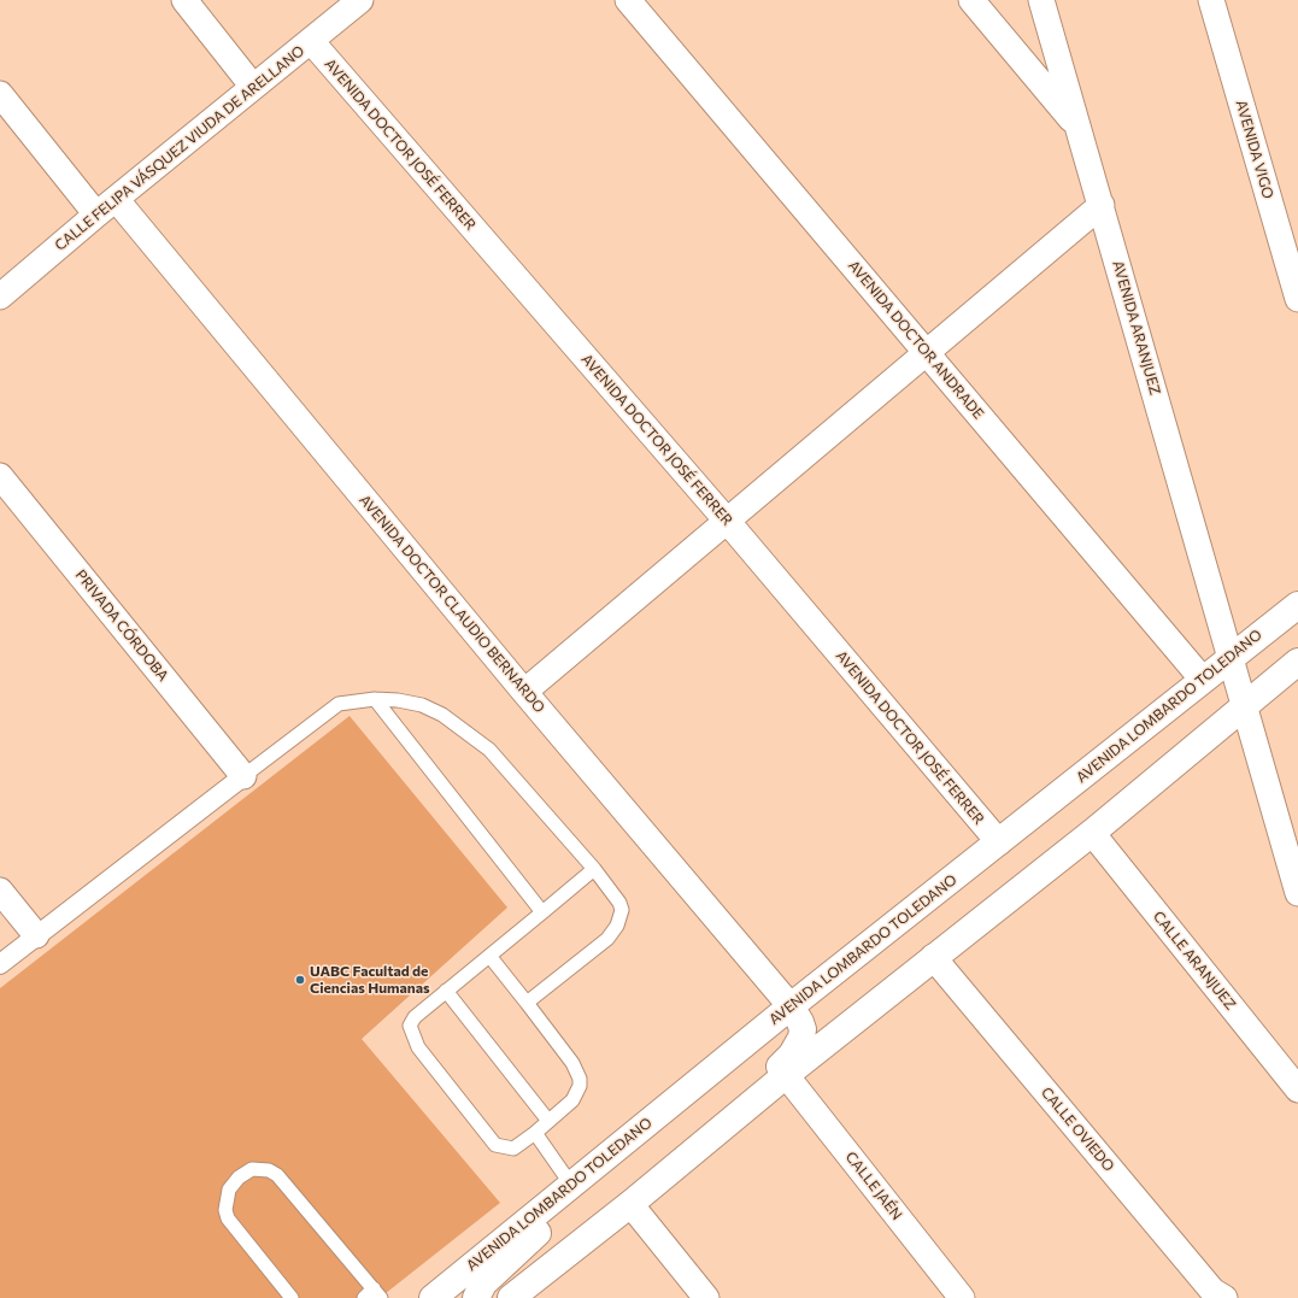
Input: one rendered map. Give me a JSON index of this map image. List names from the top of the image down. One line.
{"streets":{"main road":["AVENIDA LOMBARDO TOLEDANO"],"street":["AVENIDA DOCTOR JOSÉ FERRER","CALLE FELIPA VÁSQUEZ VIUDA DE ARELLANO","AVENIDA VIGO","AVENIDA ARANJUEZ","AVENIDA DOCTOR ANDRADE","AVENIDA DOCTOR CLAUDIO BERNARDO","PRIVADA CÓRDOBA","CALLE ARANJUEZ","CALLE OVIEDO","CALLE JAÉN"]},"crossings":[["AVENIDA DOCTOR JOSÉ FERRER","CALLE FELIPA VÁSQUEZ VIUDA DE ARELLANO"],["AVENIDA DOCTOR JOSÉ FERRER","AVENIDA LOMBARDO TOLEDANO"],["CALLE FELIPA VÁSQUEZ VIUDA DE ARELLANO","AVENIDA DOCTOR CLAUDIO BERNARDO"],["AVENIDA ARANJUEZ","AVENIDA LOMBARDO TOLEDANO"],["AVENIDA DOCTOR ANDRADE","AVENIDA LOMBARDO TOLEDANO"],["AVENIDA DOCTOR CLAUDIO BERNARDO","AVENIDA LOMBARDO TOLEDANO"]],"places":["UABC Facultad de Ciencias Humanas"]}
